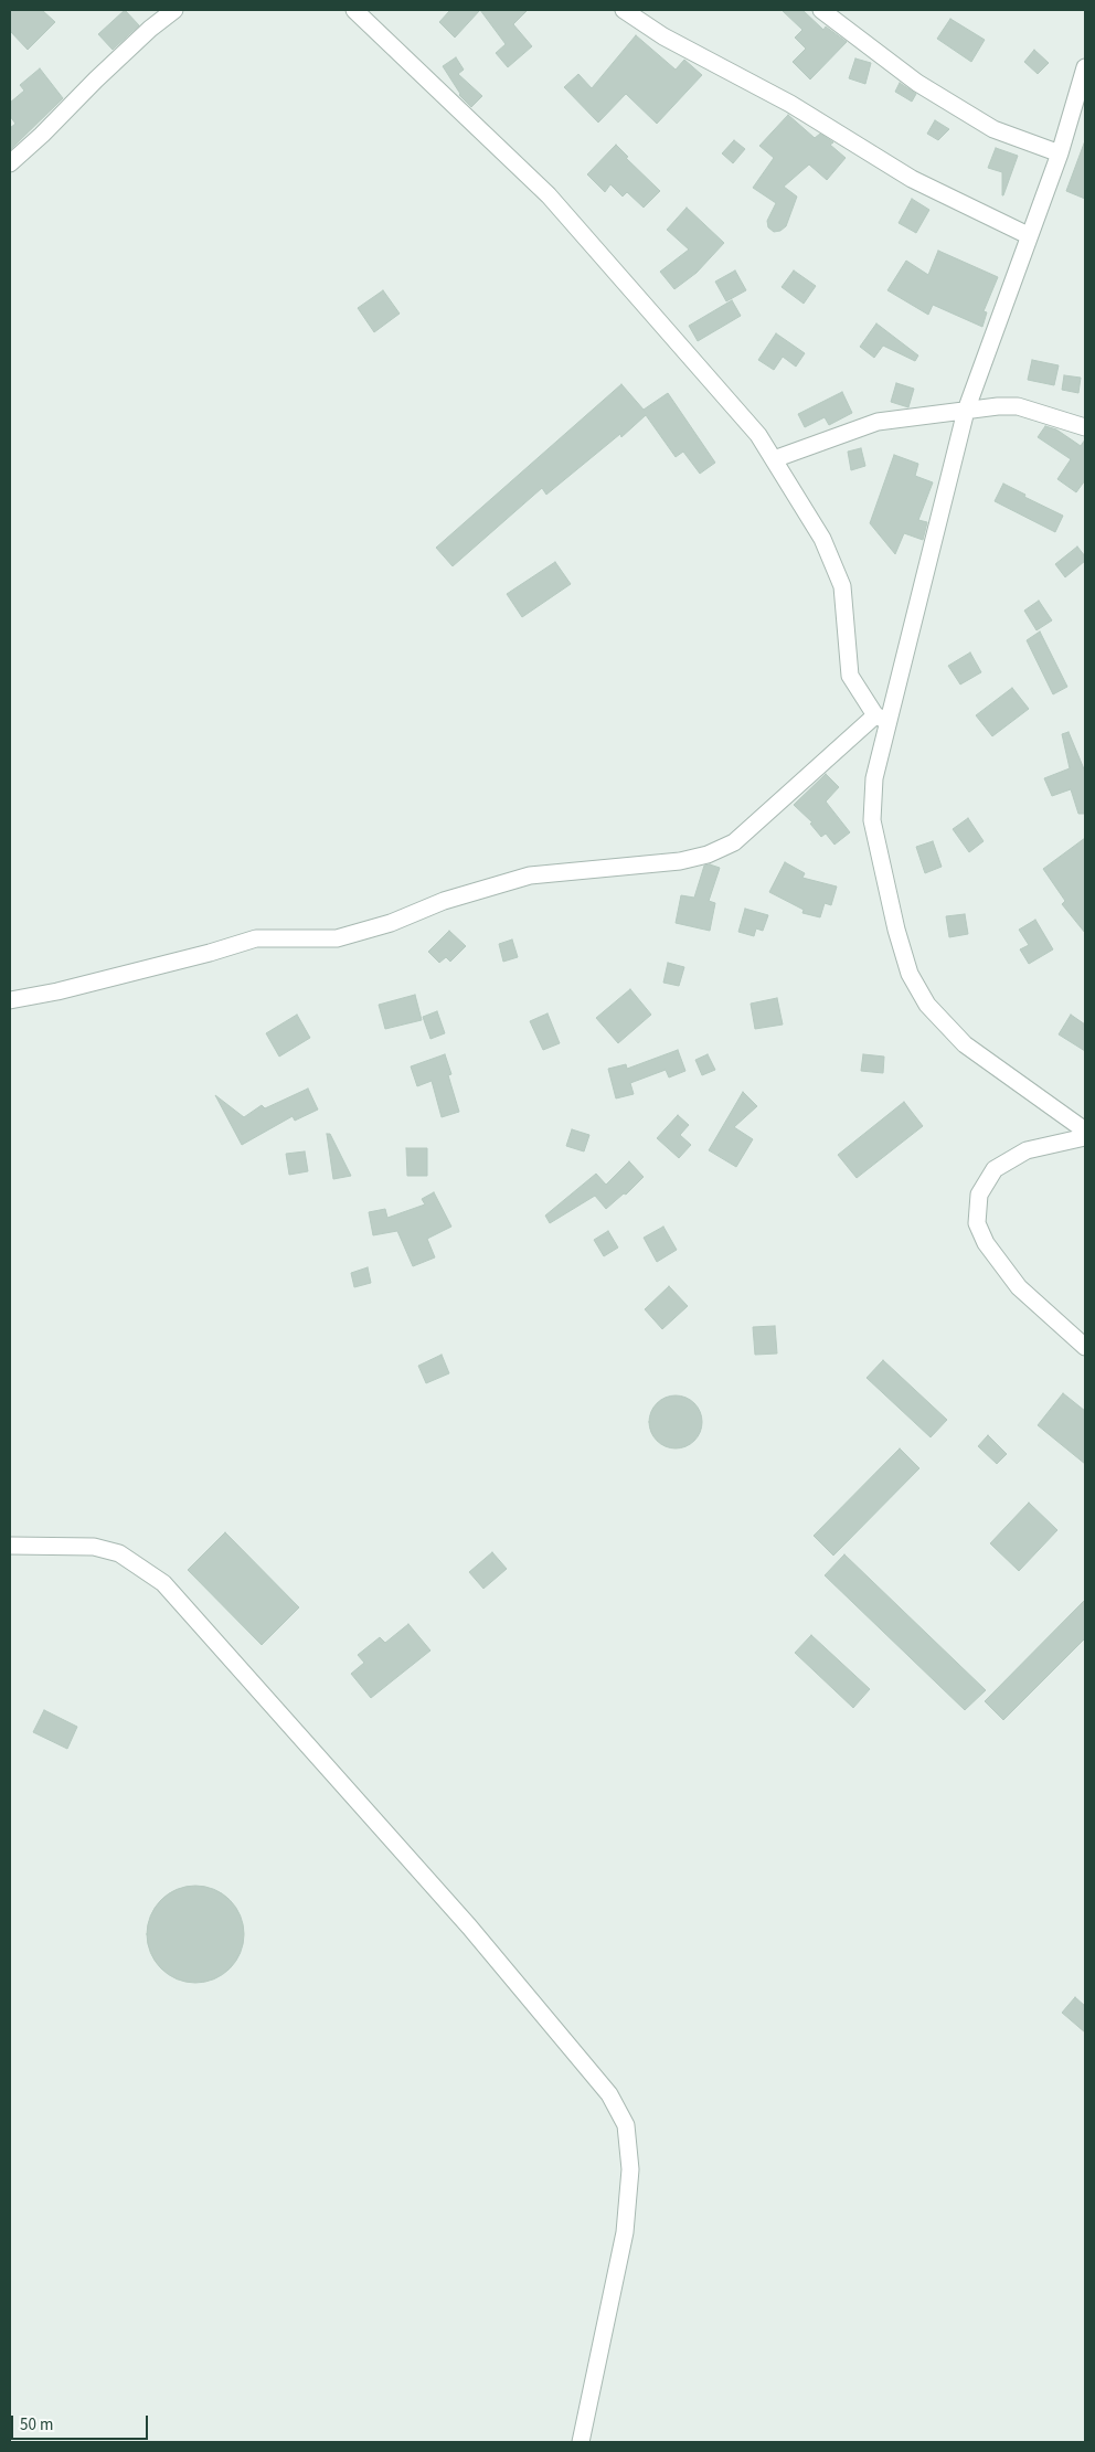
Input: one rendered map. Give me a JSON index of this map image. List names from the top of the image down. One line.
{"scale_bar":"50 m"}
